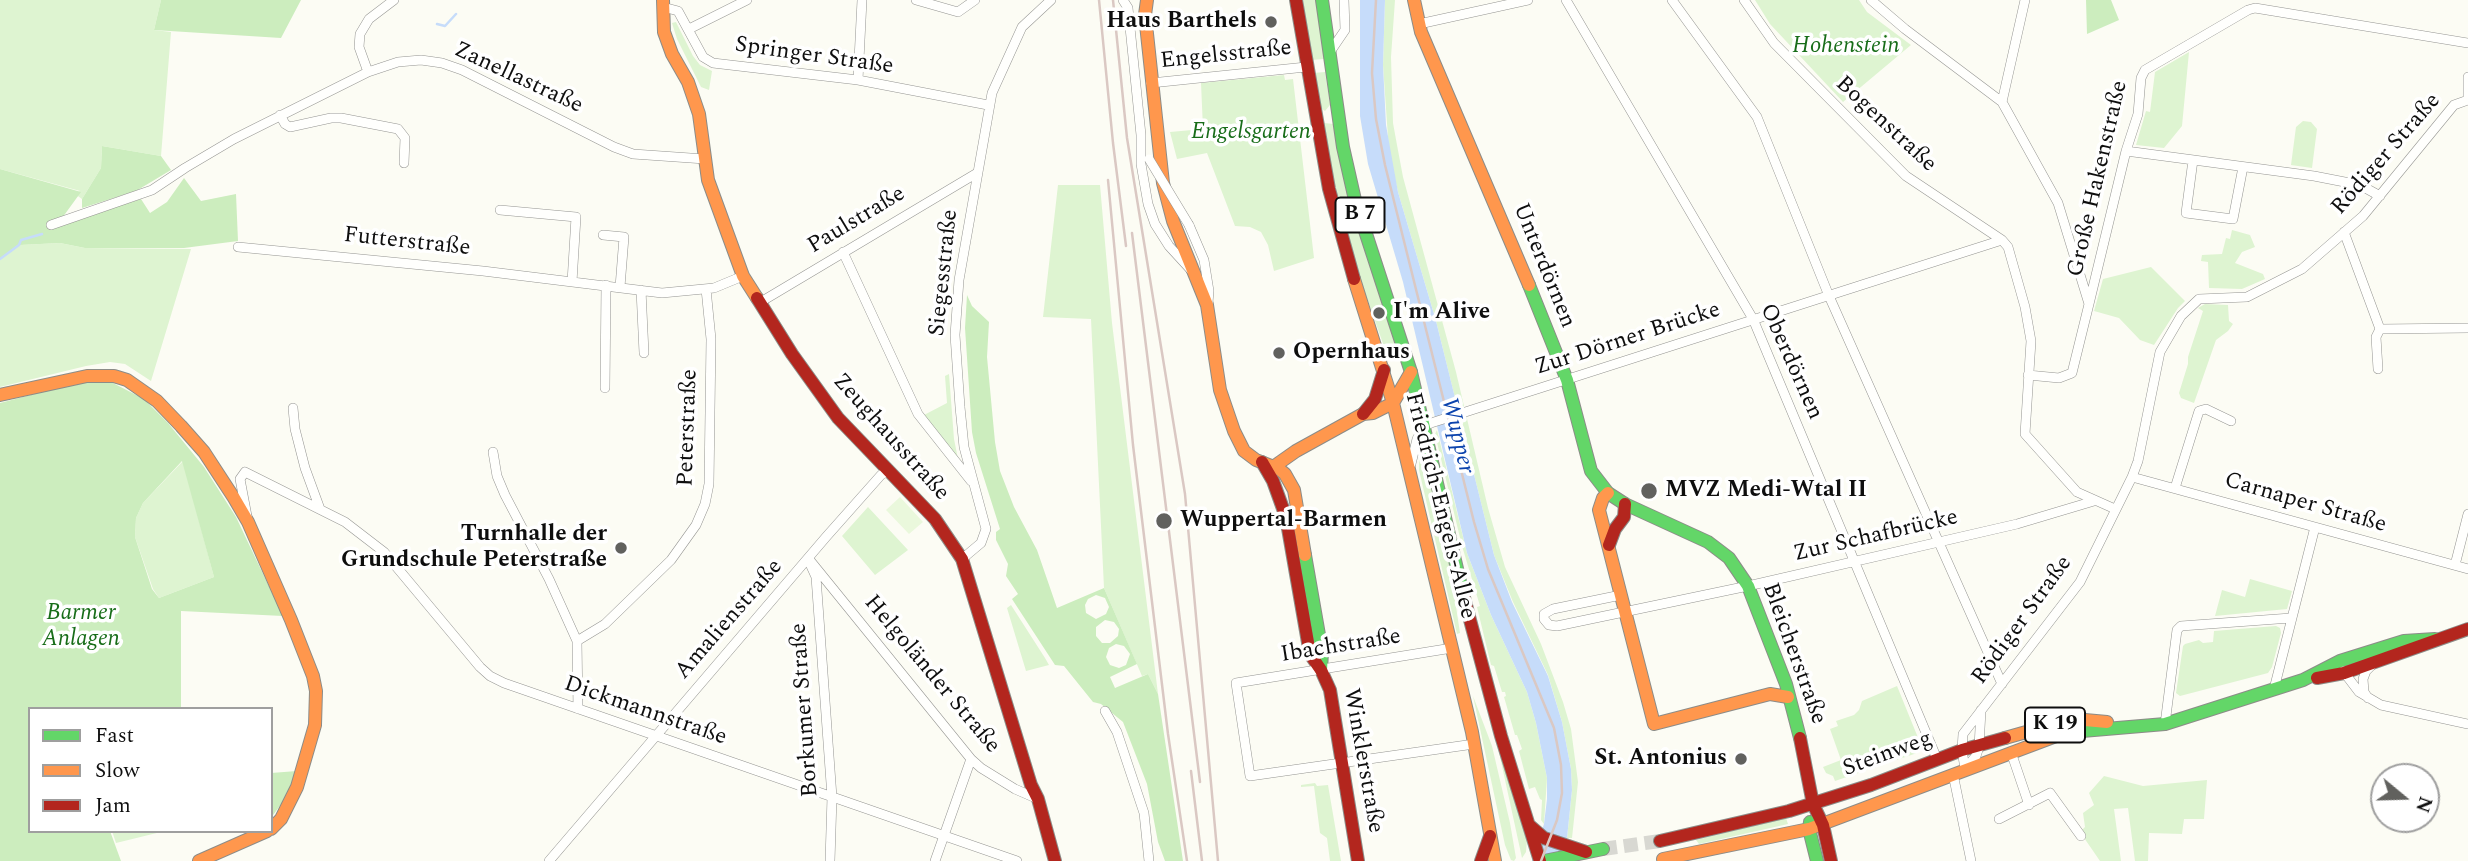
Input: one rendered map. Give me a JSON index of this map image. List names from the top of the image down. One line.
{"streets":{"main road":["B 7","Unterdörnen","Zeughausstraße","Friedrich-Engels-Allee","Bleicherstraße","K 19","Steinweg","Winklerstraße"],"street":["Engelsstraße","Springer Straße","Zanellastraße","Bogenstraße","Rödiger Straße","Große Hakenstraße","Paulstraße","Futterstraße","Siegesstraße","Zur Dörner Brücke","Oberdörnen","Peterstraße","Carnaper Straße","Zur Schafbrücke","Amalienstraße","Ibachstraße","Helgoländer Straße","Borkumer Straße","Dickmannstraße"]},"crossings":[["Engelsstraße","Friedrich-Engels-Allee"],["Engelsstraße","Winklerstraße"],["Springer Straße","Siegesstraße"],["Springer Straße","Zeughausstraße"],["Zanellastraße","Zeughausstraße"],["Bogenstraße","Zur Dörner Brücke"],["Rödiger Straße","Carnaper Straße"],["Rödiger Straße","Steinweg"],["Paulstraße","Siegesstraße"],["Paulstraße","Zeughausstraße"],["Futterstraße","Peterstraße"],["Futterstraße","Zeughausstraße"],["Unterdörnen","Zur Dörner Brücke"],["Unterdörnen","Bleicherstraße"],["Siegesstraße","Zeughausstraße"],["Zur Dörner Brücke","Oberdörnen"],["Zur Dörner Brücke","Friedrich-Engels-Allee"],["Oberdörnen","Zur Schafbrücke"],["Oberdörnen","Steinweg"],["Zeughausstraße","Amalienstraße"],["Zeughausstraße","Helgoländer Straße"],["Friedrich-Engels-Allee","Ibachstraße"],["Zur Schafbrücke","Bleicherstraße"],["Amalienstraße","Helgoländer Straße"],["Amalienstraße","Borkumer Straße"],["Amalienstraße","Dickmannstraße"],["Ibachstraße","Winklerstraße"],["Bleicherstraße","Steinweg"],["Helgoländer Straße","Borkumer Straße"],["Borkumer Straße","Dickmannstraße"]],"water":["Wupper"],"parks":["Hohenstein","Engelsgarten","Barmer Anlagen"],"places":["Haus Barthels","I'm Alive","Opernhaus","MVZ Medi-Wtal II","Wuppertal-Barmen","Turnhalle der Grundschule Peterstraße","St. Antonius"],"legend":["Fast","Slow","Jam"],"north":"right"}
